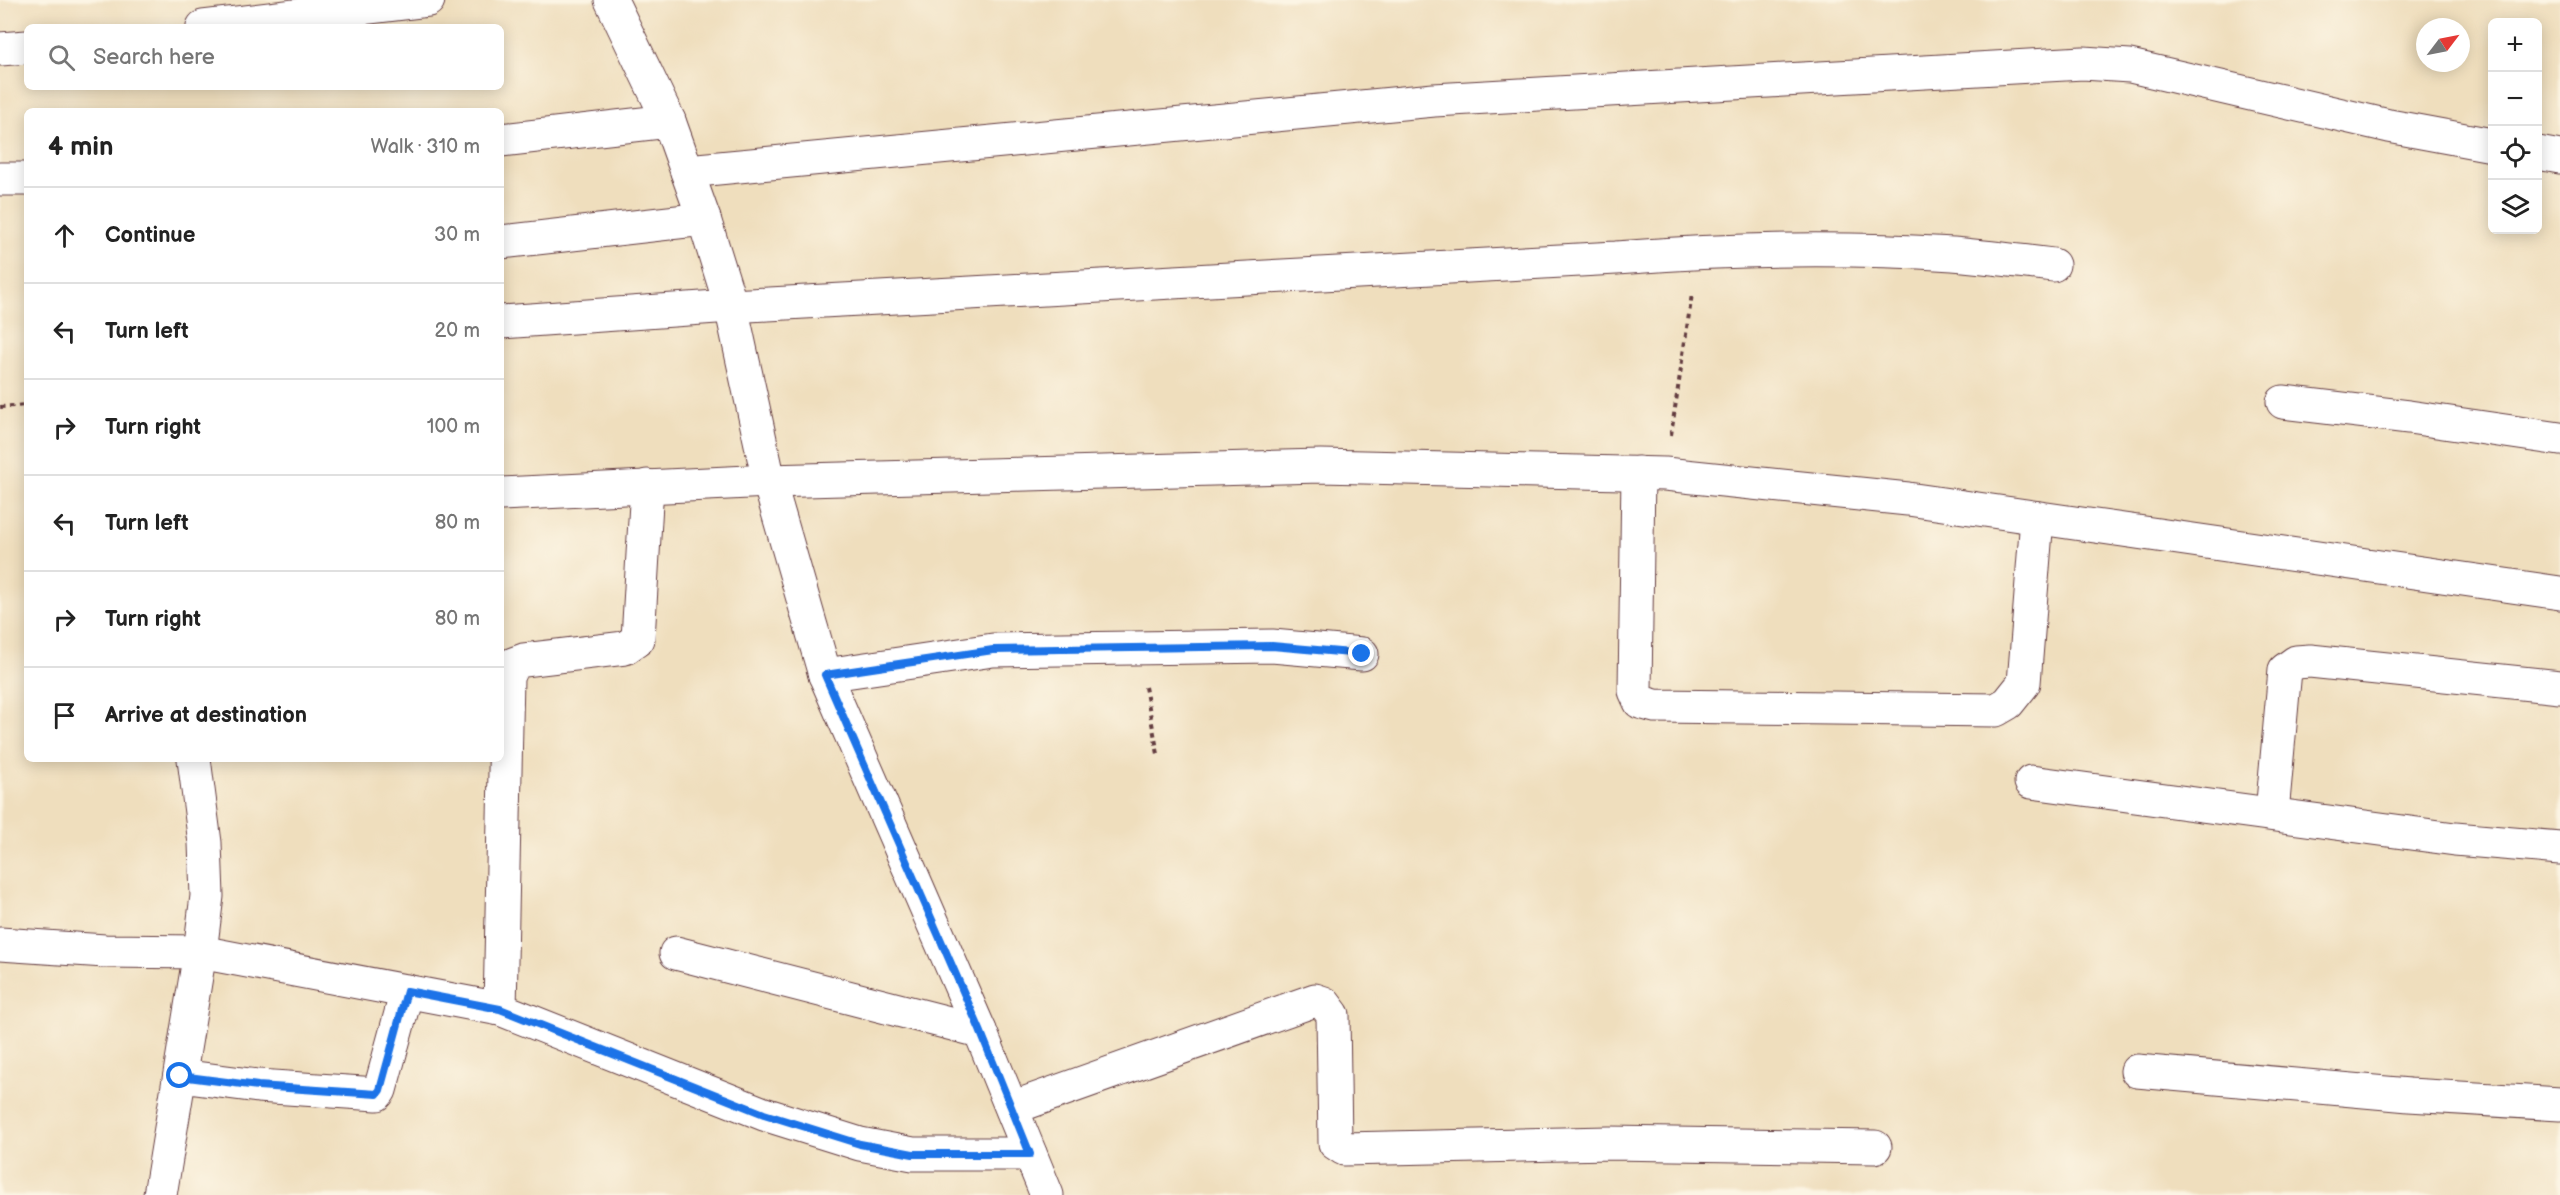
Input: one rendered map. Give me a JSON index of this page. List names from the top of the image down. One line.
{"north":"top right","page":{"map_buttons":["+","−"],"search":"Search here","heading":["4 min","Walk · 310 m"],"list":[["Continue","30 m"],["Turn left","20 m"],["Turn right","100 m"],["Turn left","80 m"],["Turn right","80 m"],"Arrive at destination"]}}
